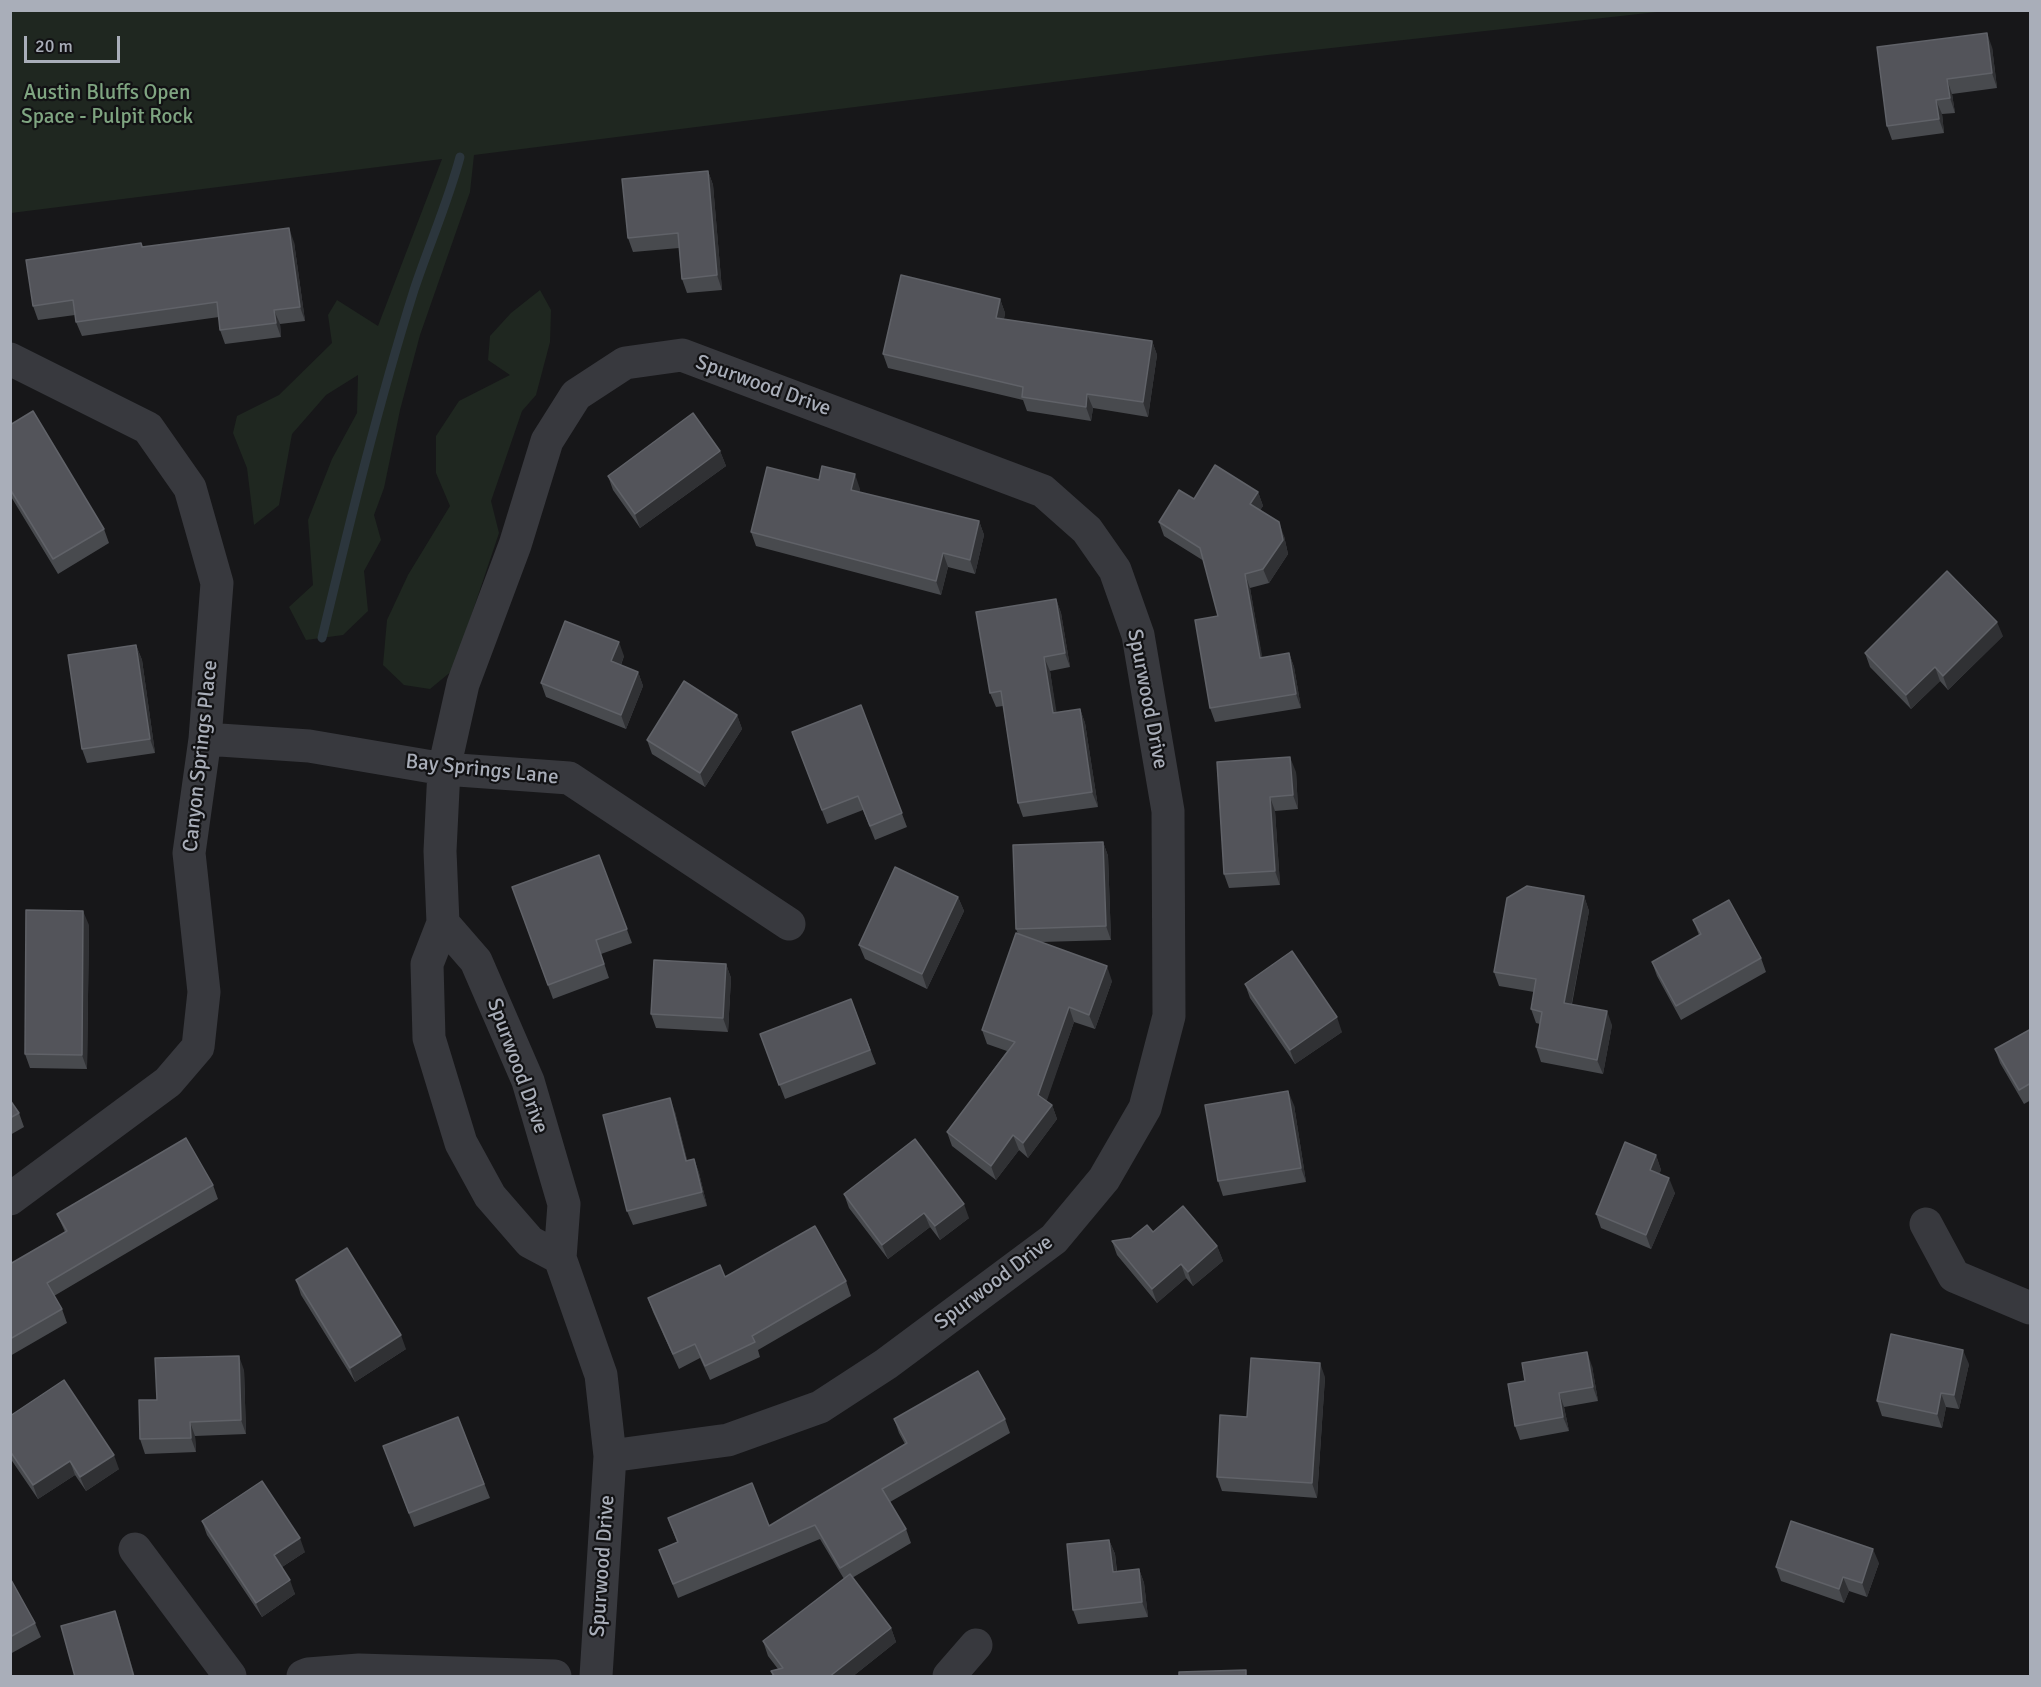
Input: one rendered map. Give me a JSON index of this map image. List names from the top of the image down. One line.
{"streets":{"street":["Spurwood Drive","Canyon Springs Place","Bay Springs Lane"]},"crossings":[["Spurwood Drive","Bay Springs Lane"],["Canyon Springs Place","Bay Springs Lane"]],"parks":["Austin Bluffs Open Space - Pulpit Rock"],"scale_bar":"20 m"}
